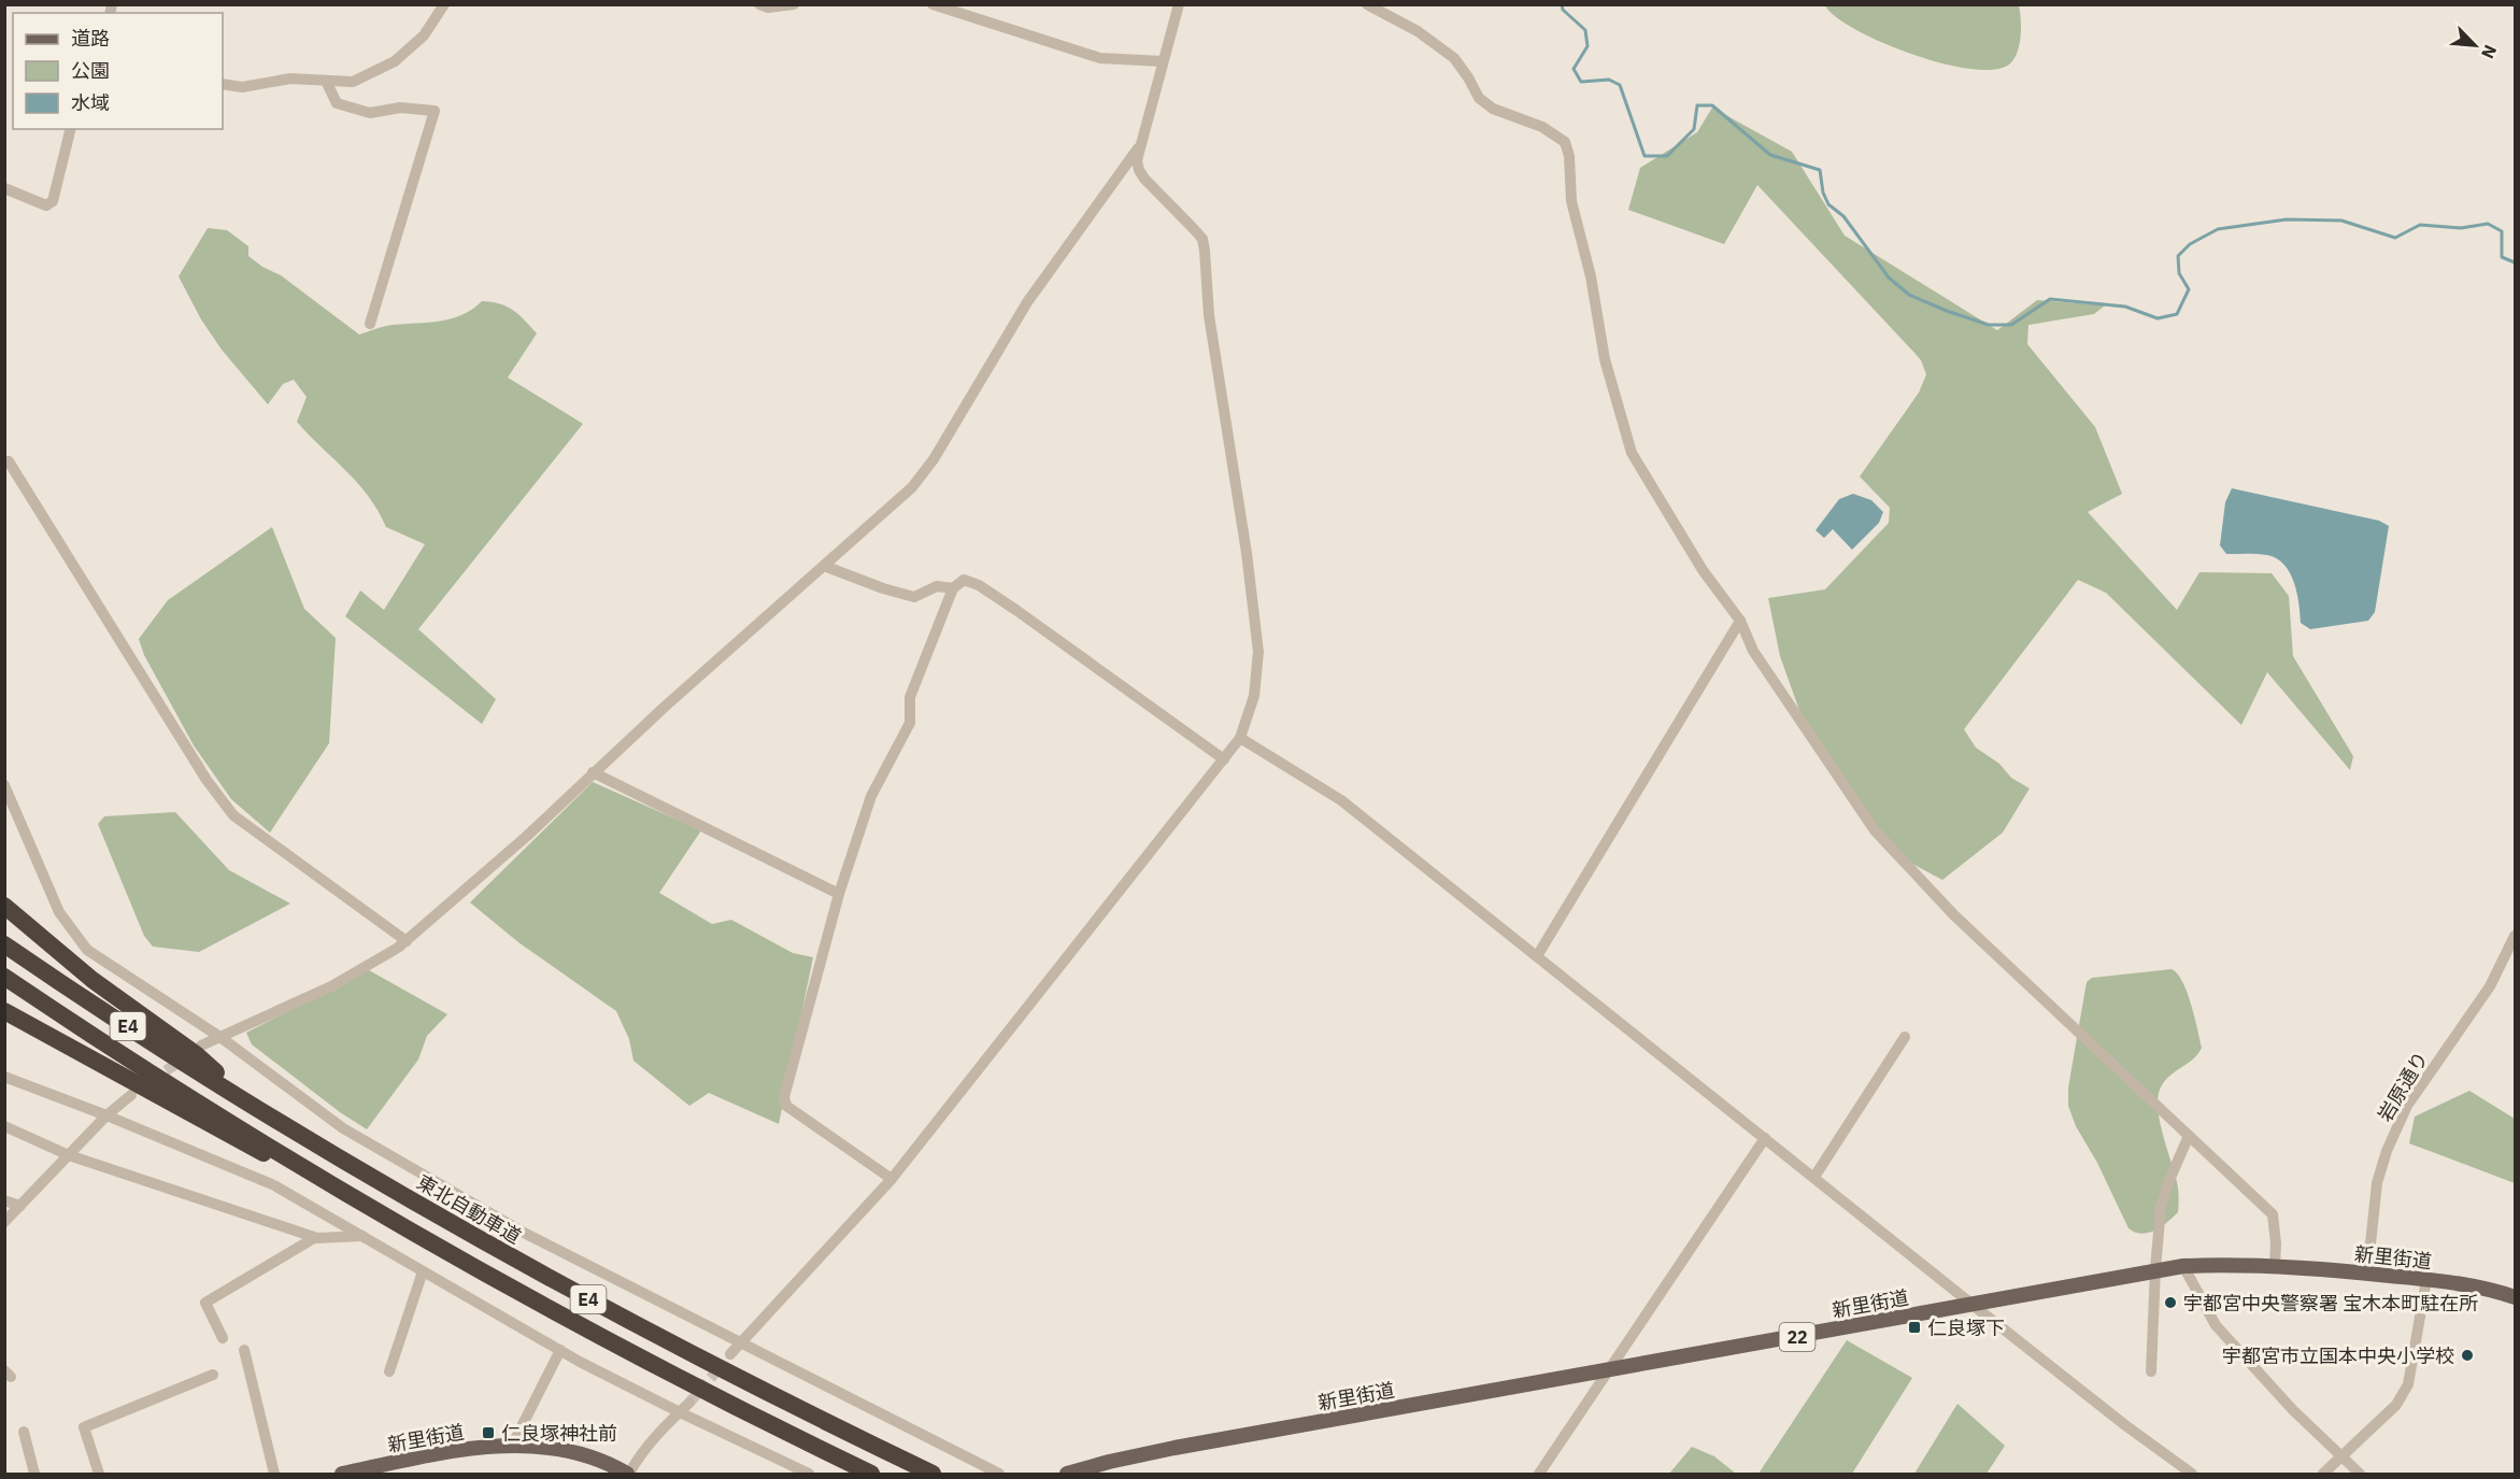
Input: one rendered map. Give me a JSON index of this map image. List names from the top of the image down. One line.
{"streets":{"highway":["E4","東北自動車道"],"main road":["新里街道","22"],"street":["岩原通り"]},"crossings":[["岩原通り","新里街道"]],"places":{"other":["宇都宮中央警察署 宝木本町駐在所","宇都宮市立国本中央小学校"],"transit":["仁良塚下","仁良塚神社前"]},"legend":["道路","公園","水域"],"north":"bottom right"}
